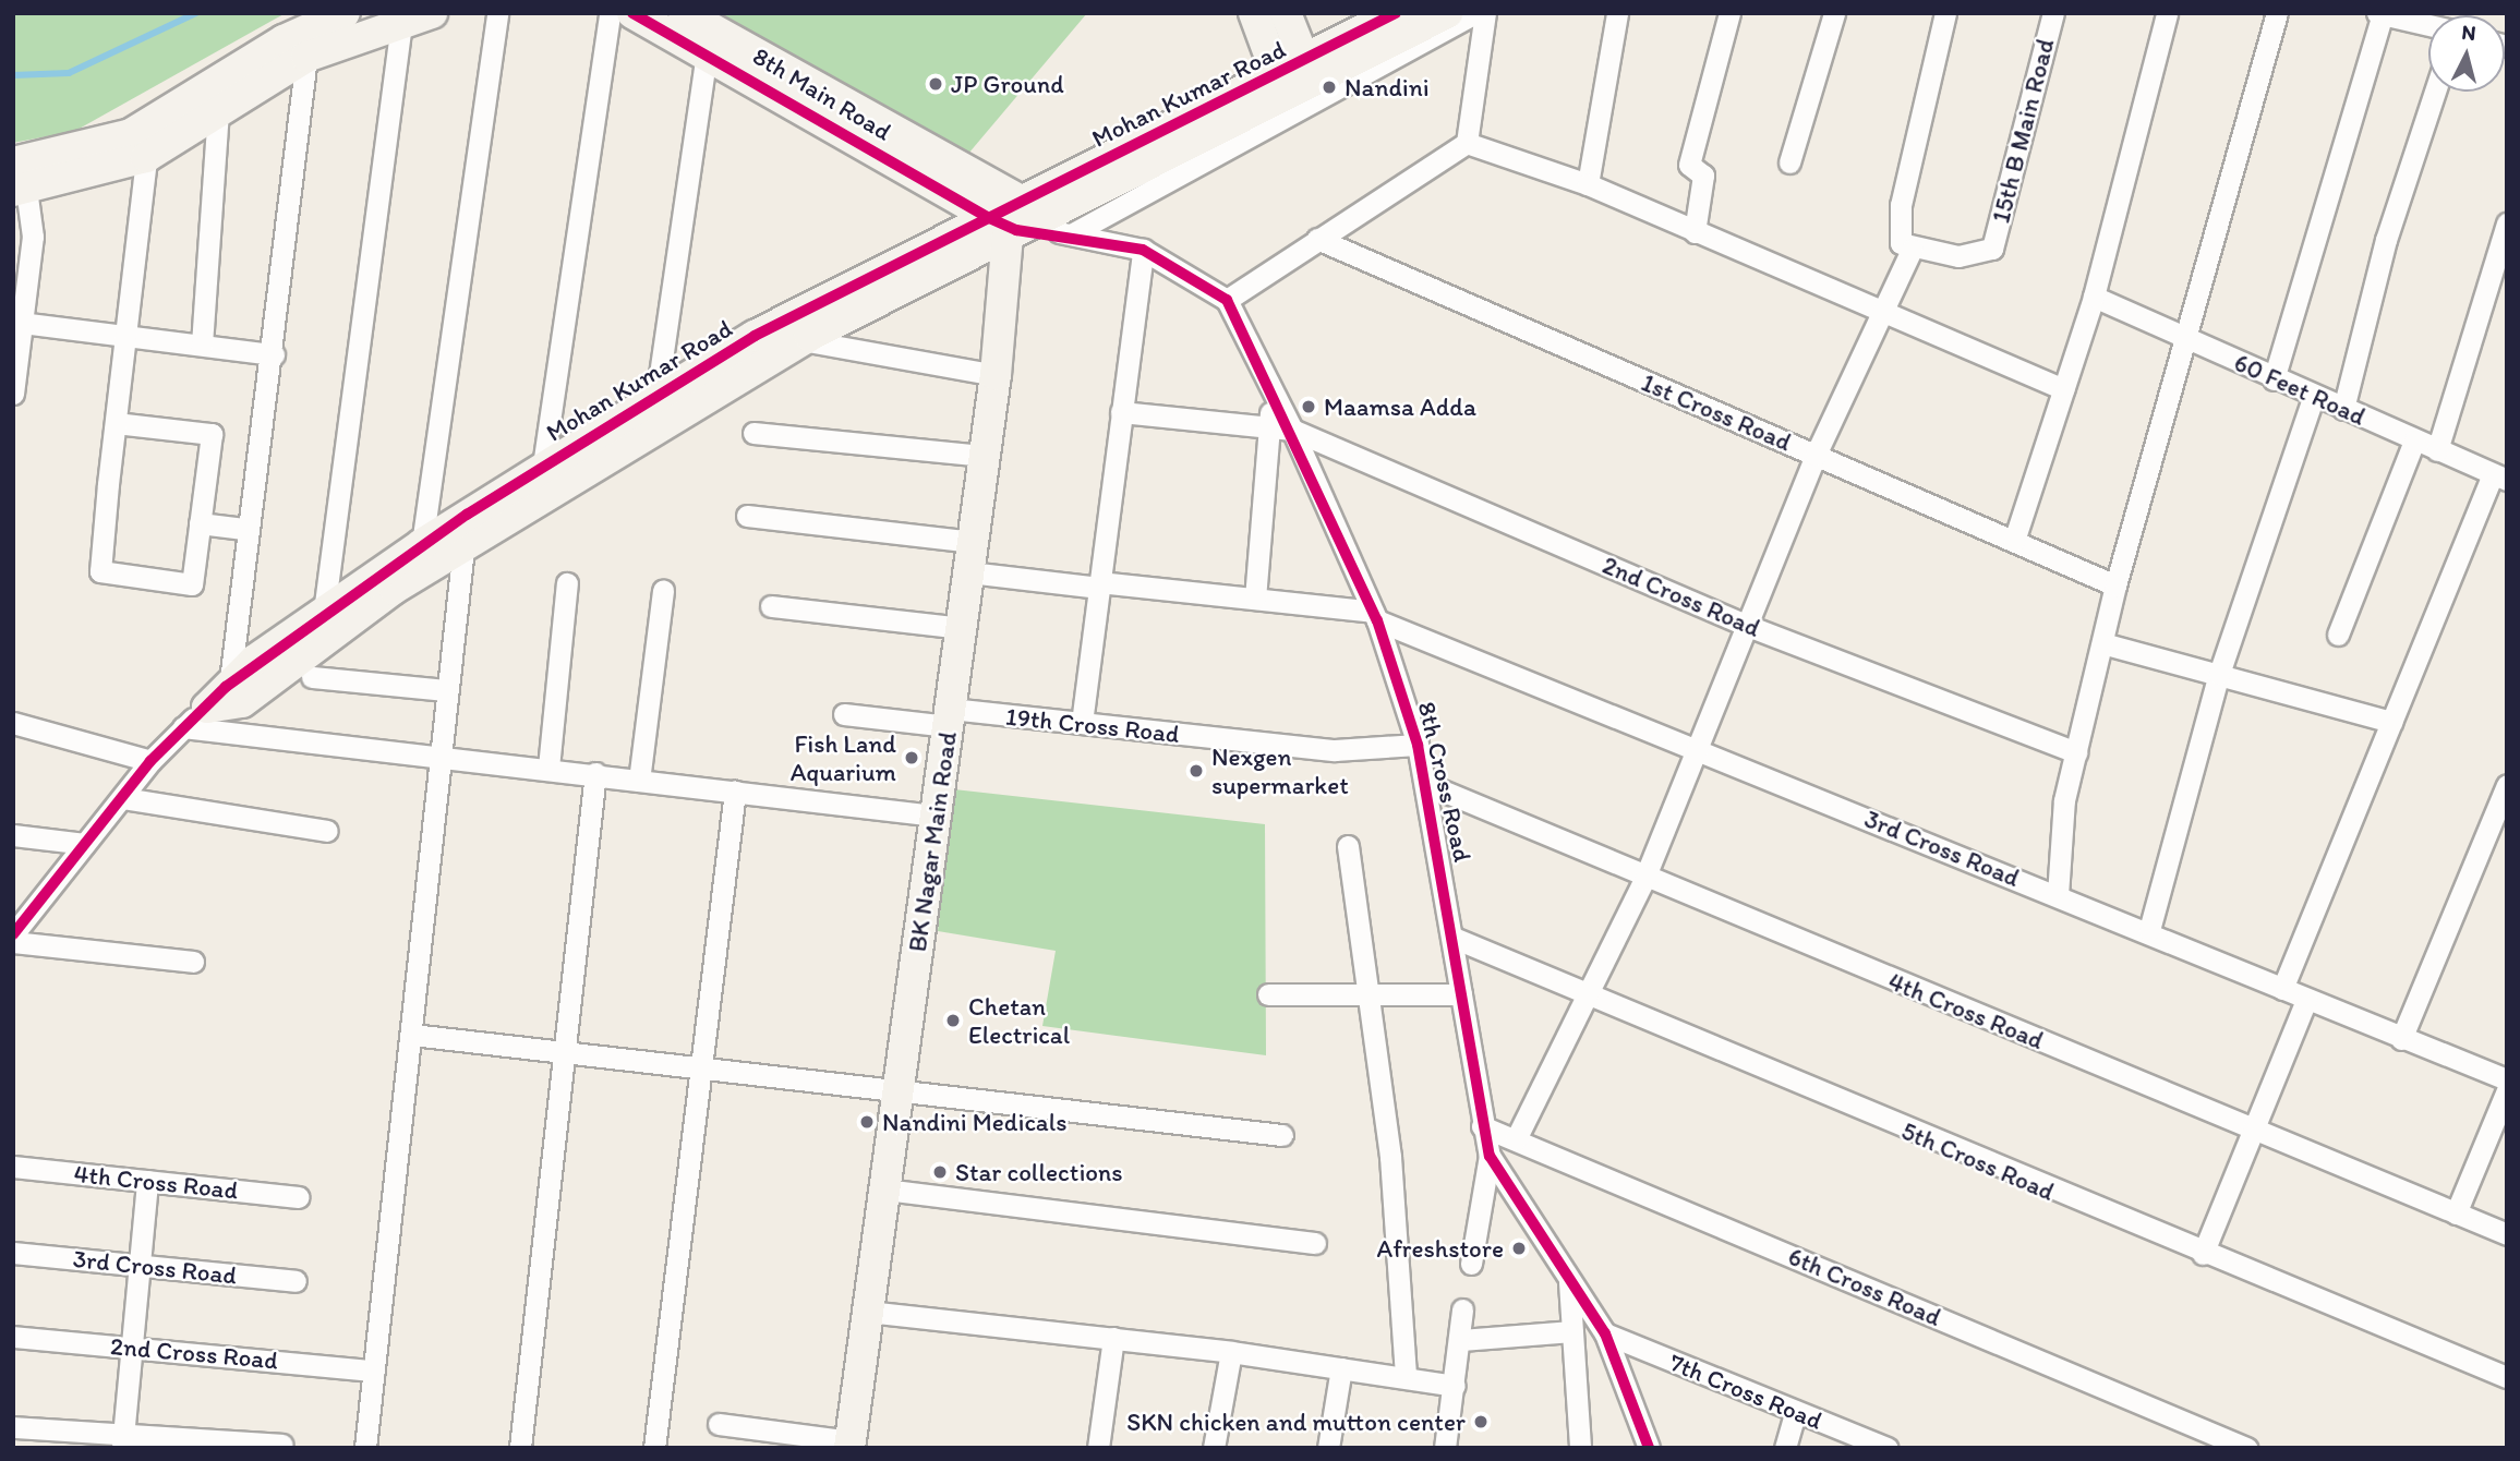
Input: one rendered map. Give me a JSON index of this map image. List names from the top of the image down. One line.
{"streets":{"street":["8th Main Road","Mohan Kumar Road","15th B Main Road","60 Feet Road","1st Cross Road","2nd Cross Road","19th Cross Road","8th Cross Road","BK Nagar Main Road","3rd Cross Road","4th Cross Road","5th Cross Road","6th Cross Road","7th Cross Road"]},"crossings":[["8th Main Road","Mohan Kumar Road"],["8th Main Road","BK Nagar Main Road"],["Mohan Kumar Road","BK Nagar Main Road"],["2nd Cross Road","8th Cross Road"],["19th Cross Road","8th Cross Road"],["19th Cross Road","BK Nagar Main Road"],["8th Cross Road","3rd Cross Road"],["8th Cross Road","4th Cross Road"],["8th Cross Road","5th Cross Road"],["8th Cross Road","6th Cross Road"],["8th Cross Road","7th Cross Road"],["BK Nagar Main Road","3rd Cross Road"]],"places":["JP Ground","Nandini","Maamsa Adda","Fish Land Aquarium","Nexgen supermarket","Chetan Electrical","Nandini Medicals","Star collections","Afreshstore","SKN chicken and mutton center"],"north":"top"}
